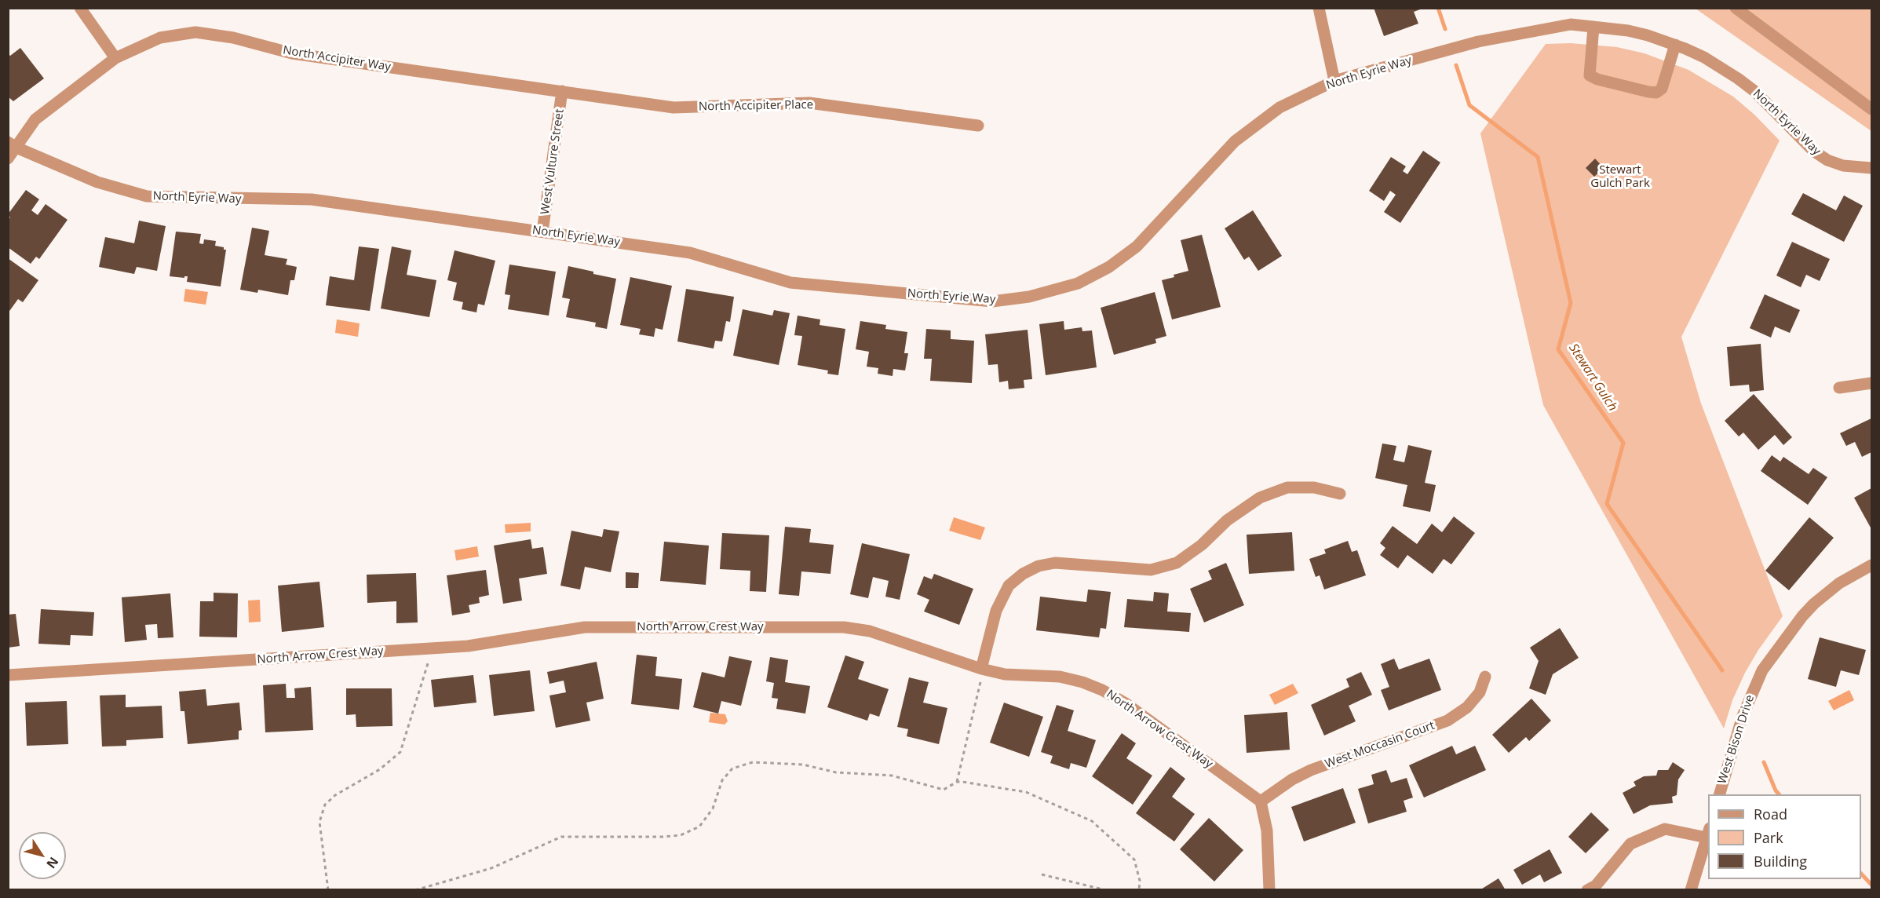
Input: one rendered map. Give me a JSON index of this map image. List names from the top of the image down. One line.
{"streets":{"street":["North Accipiter Way","North Eyrie Way","North Accipiter Place","West Vulture Street","North Arrow Crest Way","West Bison Drive","West Moccasin Court"]},"crossings":[["North Accipiter Way","North Eyrie Way"],["North Accipiter Way","North Accipiter Place"],["North Accipiter Way","West Vulture Street"],["North Eyrie Way","West Vulture Street"],["North Accipiter Place","West Vulture Street"],["North Arrow Crest Way","West Moccasin Court"]],"water":["Stewart Gulch"],"parks":["Stewart Gulch Park"],"legend":["Road","Park","Building"],"north":"bottom right"}
